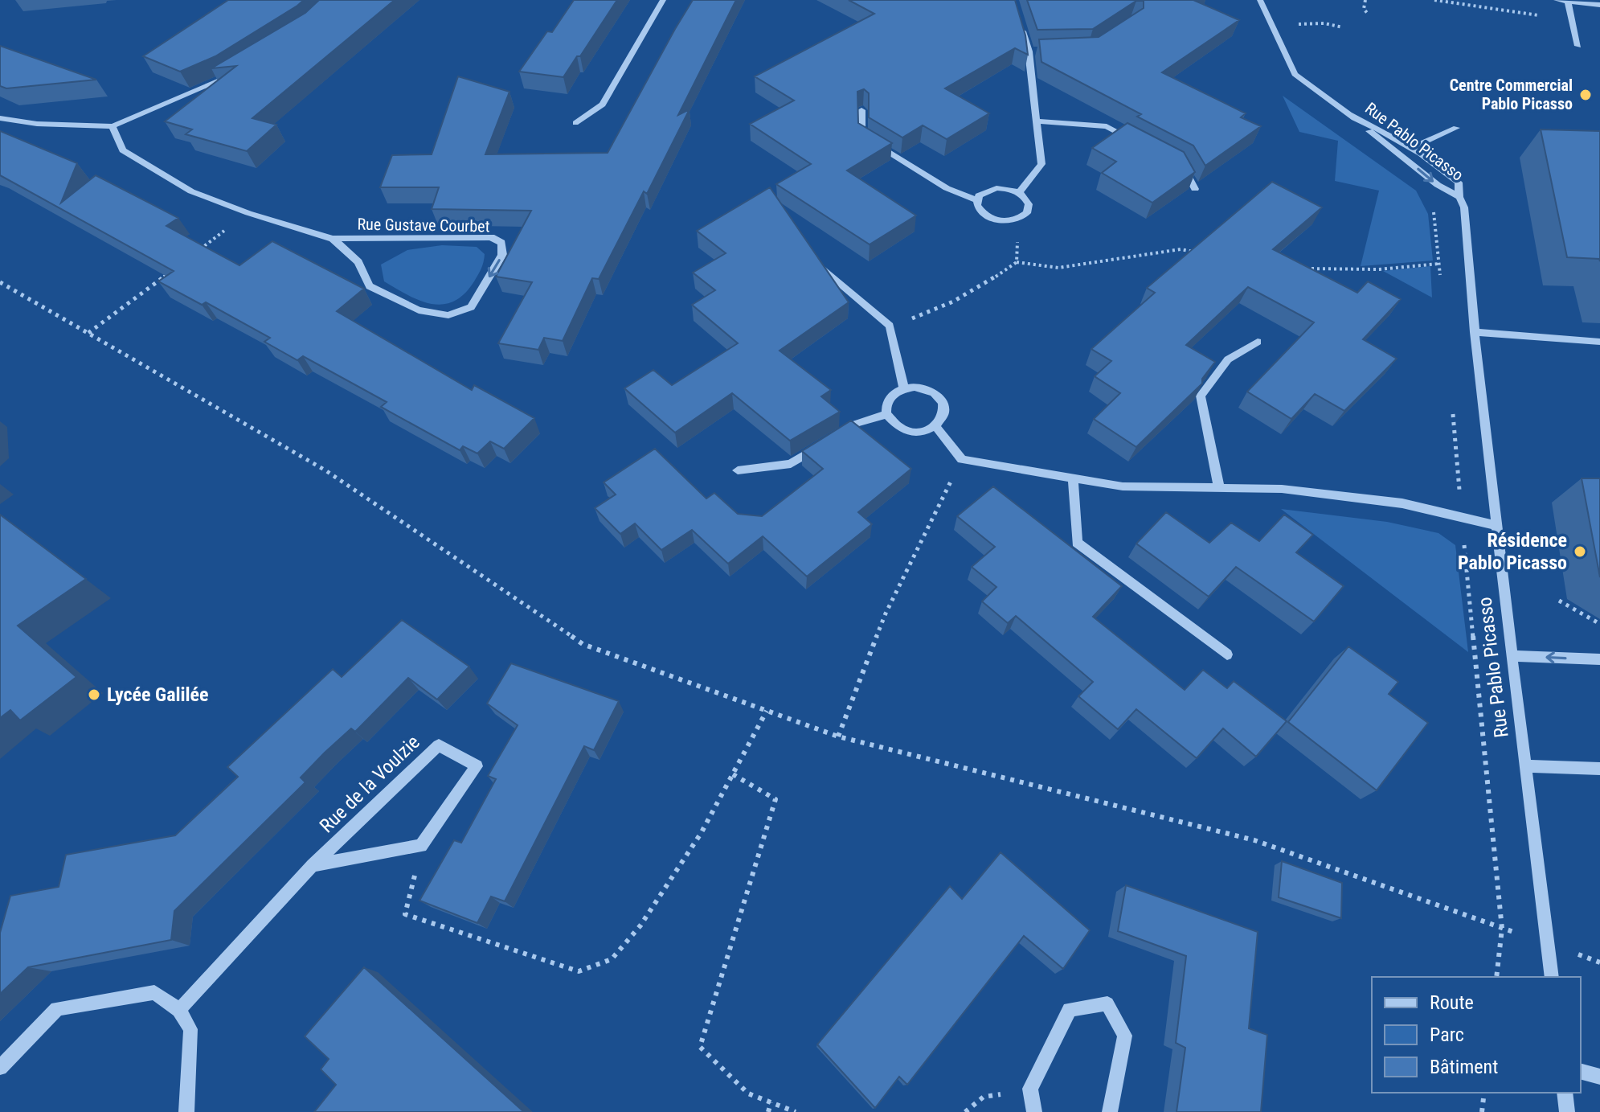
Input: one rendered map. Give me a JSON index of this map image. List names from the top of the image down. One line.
{"streets":{"street":["Rue Pablo Picasso","Rue Gustave Courbet","Rue de la Voulzie"]},"places":["Centre Commercial Pablo Picasso","Résidence Pablo Picasso","Lycée Galilée"],"legend":["Route","Parc","Bâtiment"]}
